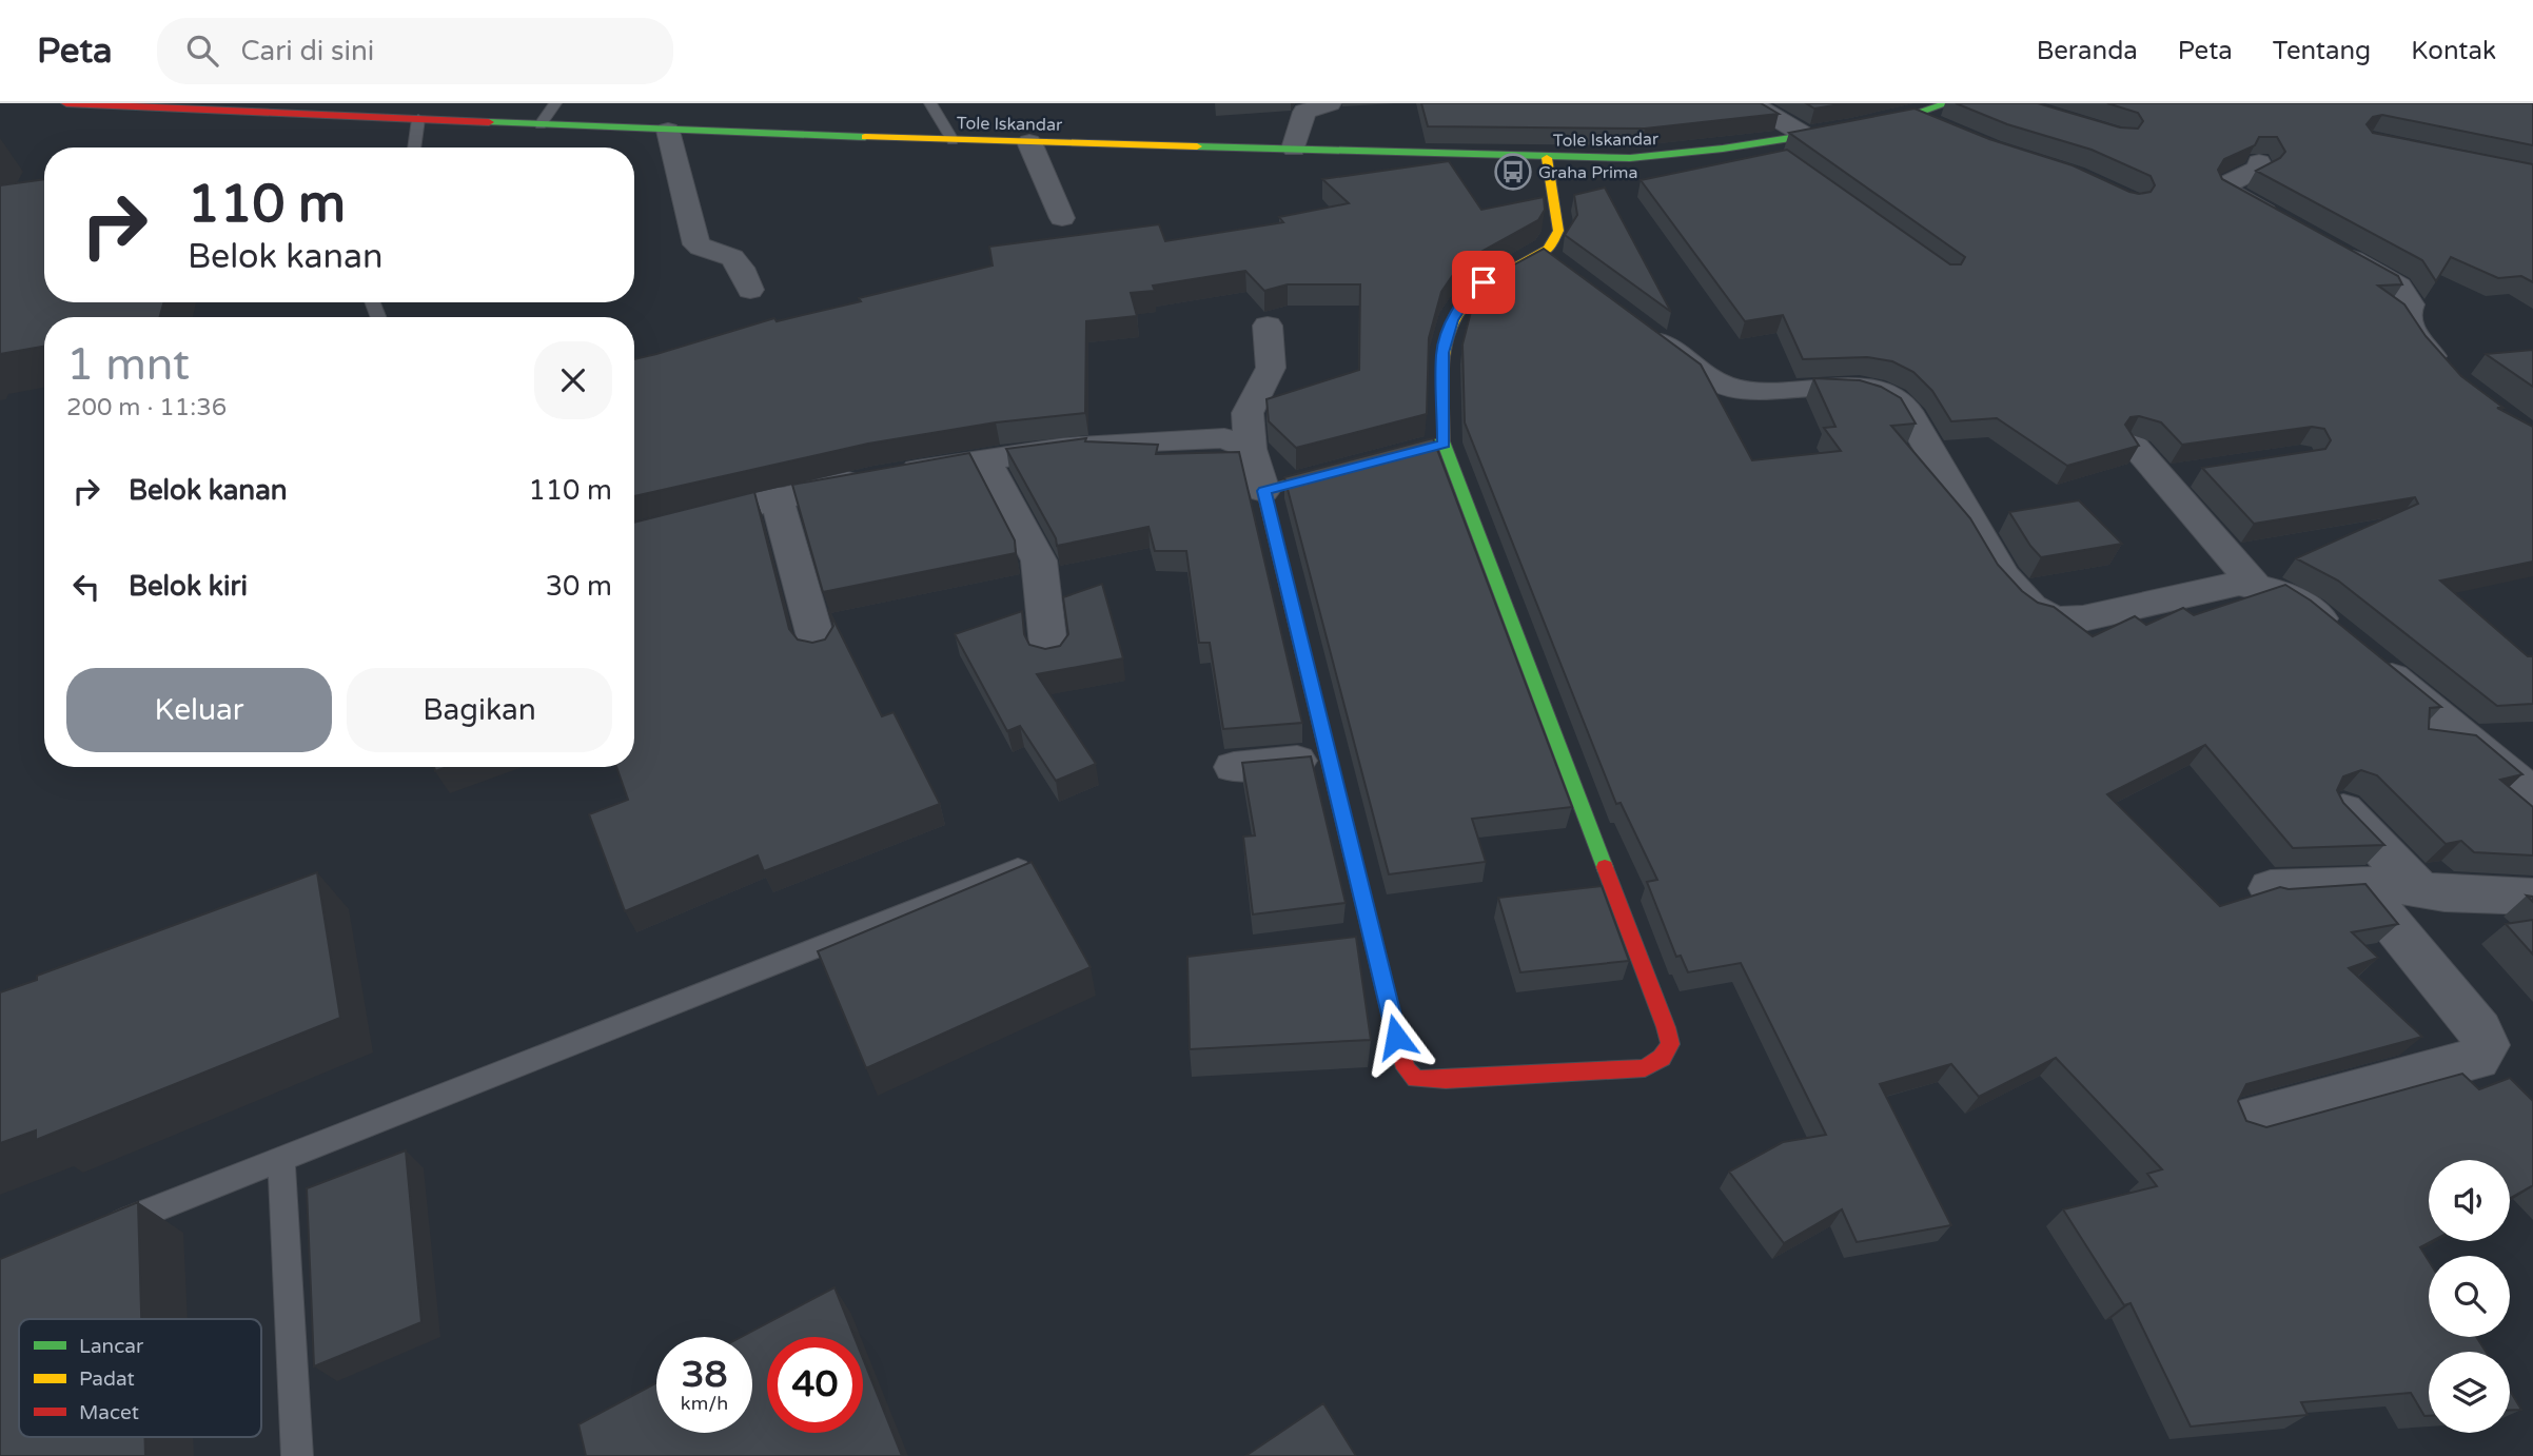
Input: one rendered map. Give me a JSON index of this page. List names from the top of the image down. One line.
{"streets":{"main road":["Tole Iskandar"]},"places":{"bus stop":["Graha Prima"]},"legend":["Lancar","Padat","Macet"],"page":{"header":"Peta","search":"Cari di sini","nav":["Beranda","Peta","Tentang","Kontak"],"turn":["110 m","Belok kanan"],"heading":["1 mnt","200 m · 11:36"],"list":[{"name":"Belok kanan","value":"110 m"},{"name":"Belok kiri","value":"30 m"}],"buttons":["Keluar","Bagikan"],"speed":"38 km/h","limit":"40"}}
